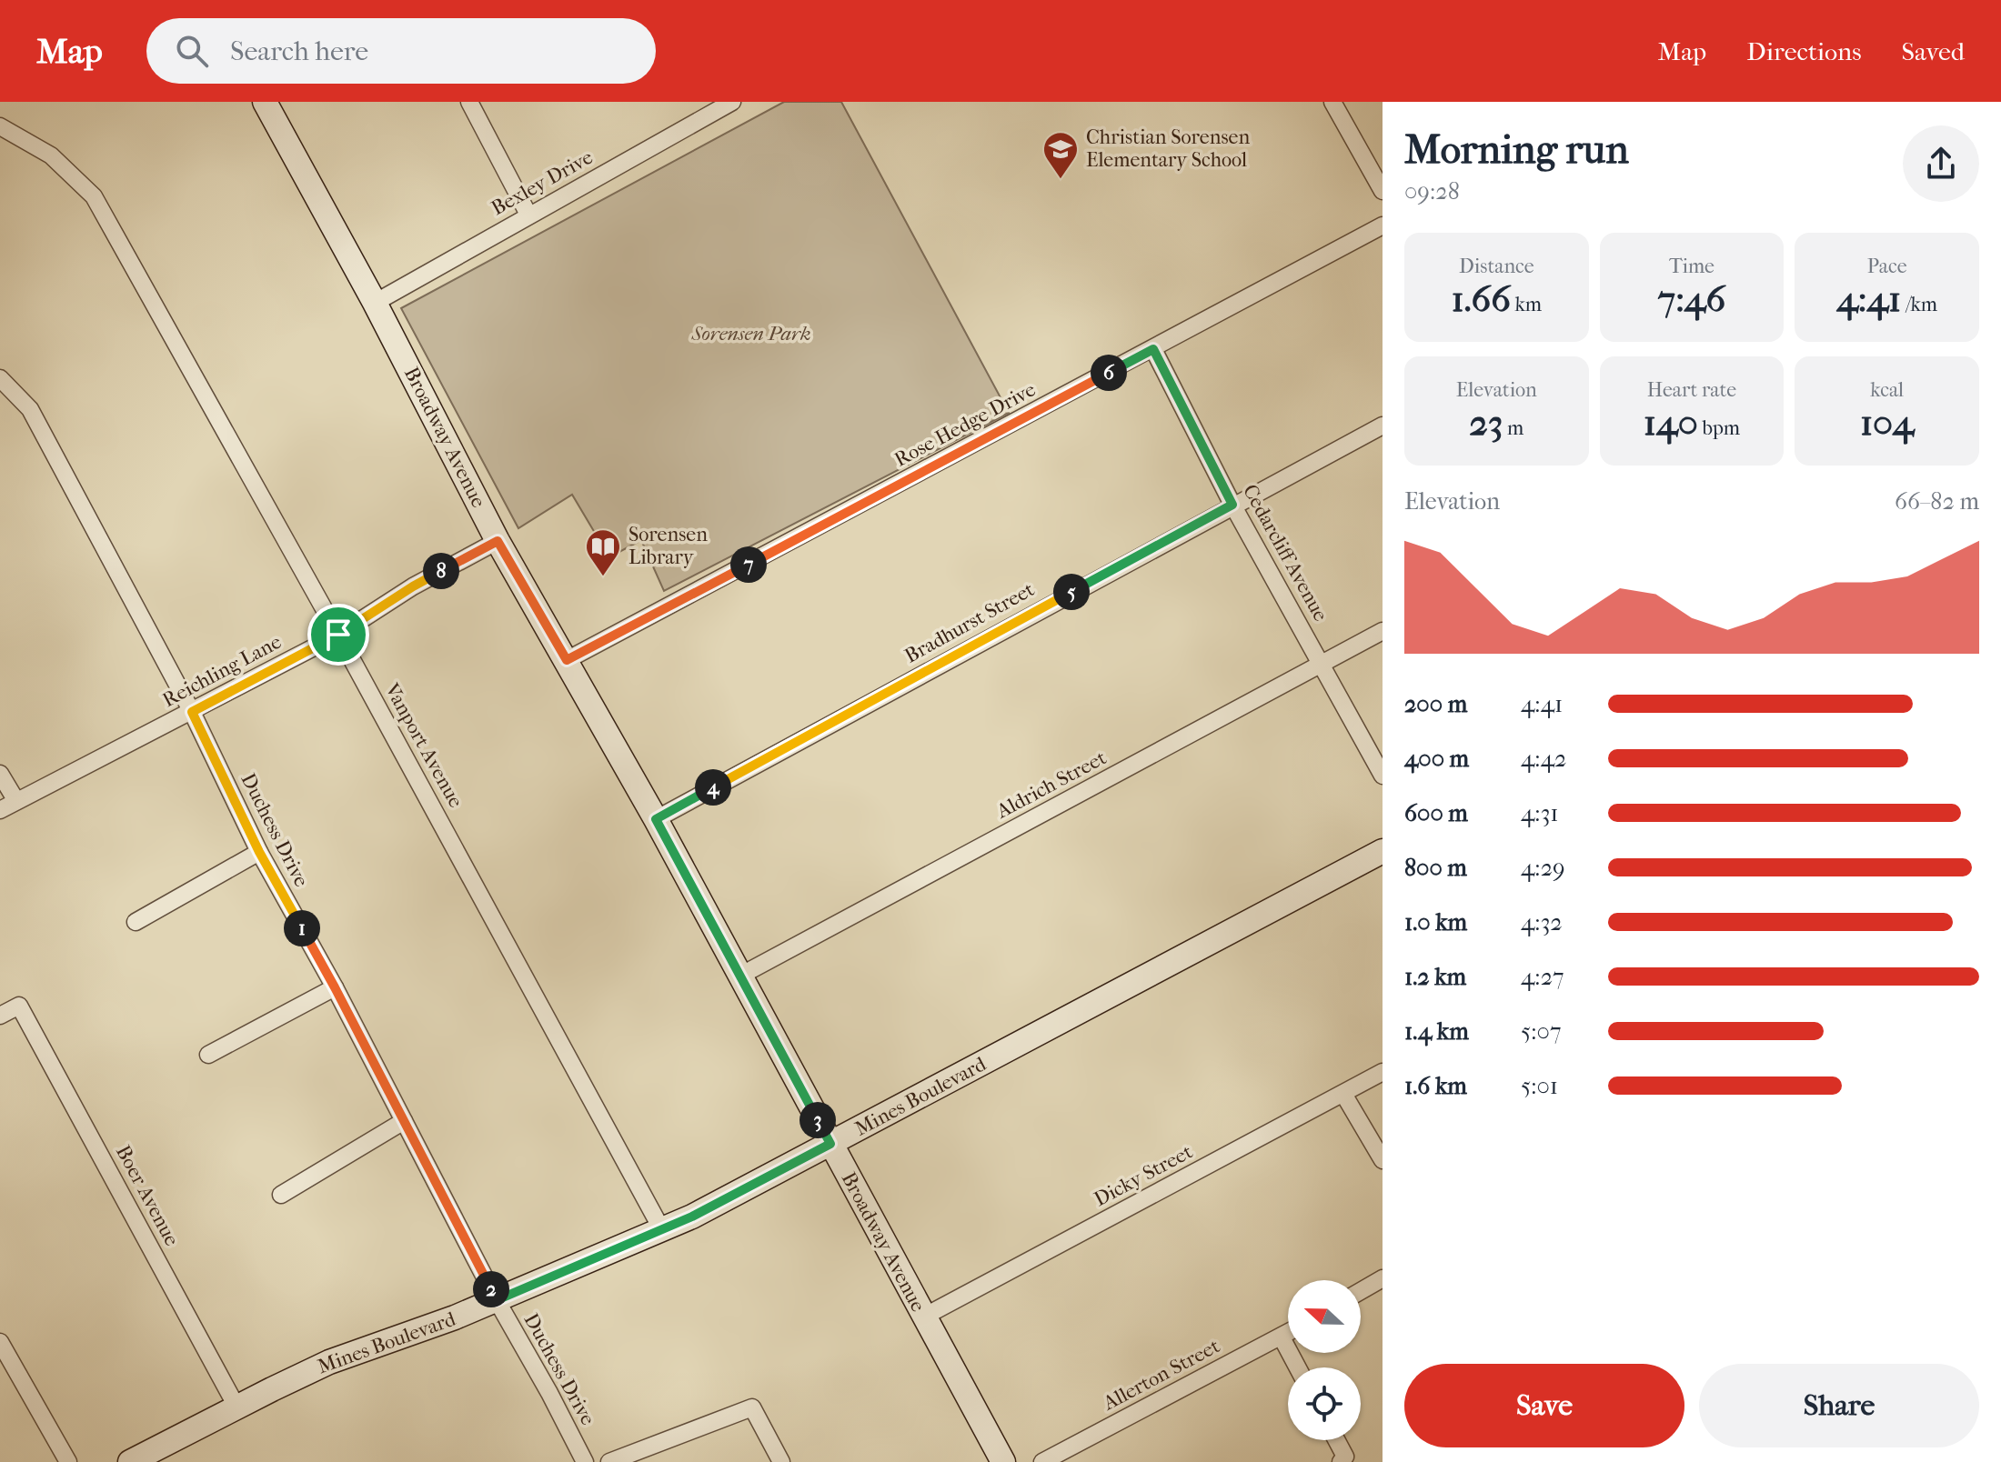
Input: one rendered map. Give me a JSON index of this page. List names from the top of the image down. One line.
{"streets":{"street":["Bexley Drive","Rose Hedge Drive","Broadway Avenue","Cedarcliff Avenue","Bradhurst Street","Reichling Lane","Vanport Avenue","Aldrich Street","Duchess Drive","Mines Boulevard","Dicky Street","Boer Avenue","Allerton Street"]},"crossings":[["Bexley Drive","Broadway Avenue"],["Rose Hedge Drive","Broadway Avenue"],["Rose Hedge Drive","Cedarcliff Avenue"],["Broadway Avenue","Bradhurst Street"],["Broadway Avenue","Reichling Lane"],["Broadway Avenue","Aldrich Street"],["Broadway Avenue","Mines Boulevard"],["Broadway Avenue","Dicky Street"],["Cedarcliff Avenue","Bradhurst Street"],["Cedarcliff Avenue","Aldrich Street"],["Reichling Lane","Vanport Avenue"],["Reichling Lane","Duchess Drive"],["Vanport Avenue","Mines Boulevard"],["Duchess Drive","Mines Boulevard"],["Mines Boulevard","Boer Avenue"]],"parks":["Sorensen Park"],"places":{"school or university":["Christian Sorensen Elementary School"],"library":["Sorensen Library"]},"north":"left","page":{"header":"Map","search":"Search here","nav":["Map","Directions","Saved"],"heading":["Morning run","09:28"],"stats":[["Distance","1.66 km"],["Time","7:46"],["Pace","4:41 /km"],["Elevation","23 m"],["Heart rate","140 bpm"],["kcal","104"]],"pins":["6","7","8","5","4","1","3","2"],"chart":["Elevation","66–82 m"],"list":[{"name":"200 m","note":"4:41"},{"name":"400 m","note":"4:42"},{"name":"600 m","note":"4:31"},{"name":"800 m","note":"4:29"},{"name":"1.0 km","note":"4:32"},{"name":"1.2 km","note":"4:27"},{"name":"1.4 km","note":"5:07"},{"name":"1.6 km","note":"5:01"}],"buttons":["Save","Share"]}}
